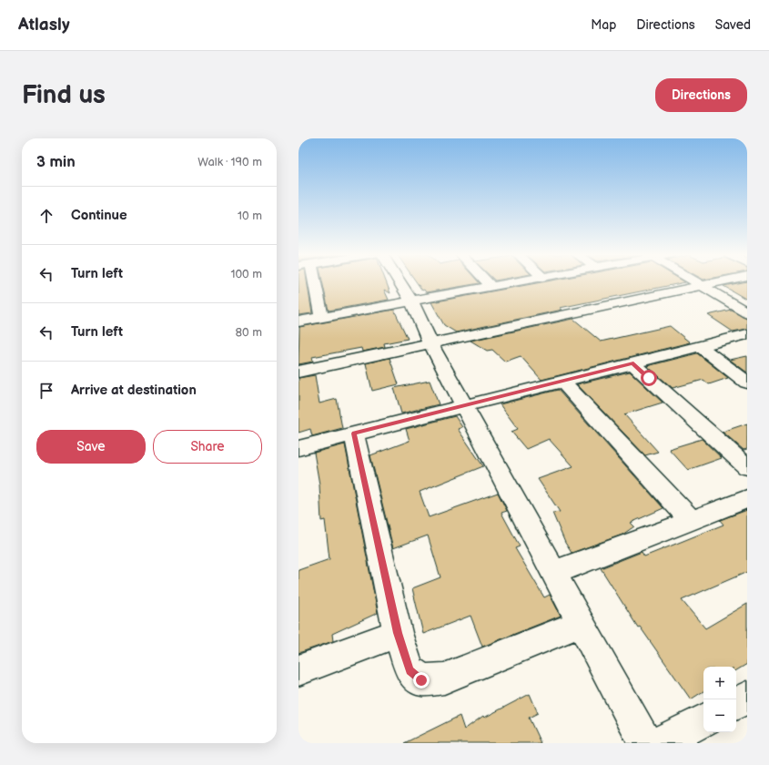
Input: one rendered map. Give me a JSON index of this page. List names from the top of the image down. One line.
{"page":{"header":"Atlasly","nav":["Map","Directions","Saved"],"buttons":["Directions",["Save","Share"]],"title":"Find us","heading":["3 min","Walk · 190 m"],"list":[["Continue","10 m"],["Turn left","100 m"],["Turn left","80 m"],"Arrive at destination"],"map_buttons":["+","−"]}}
